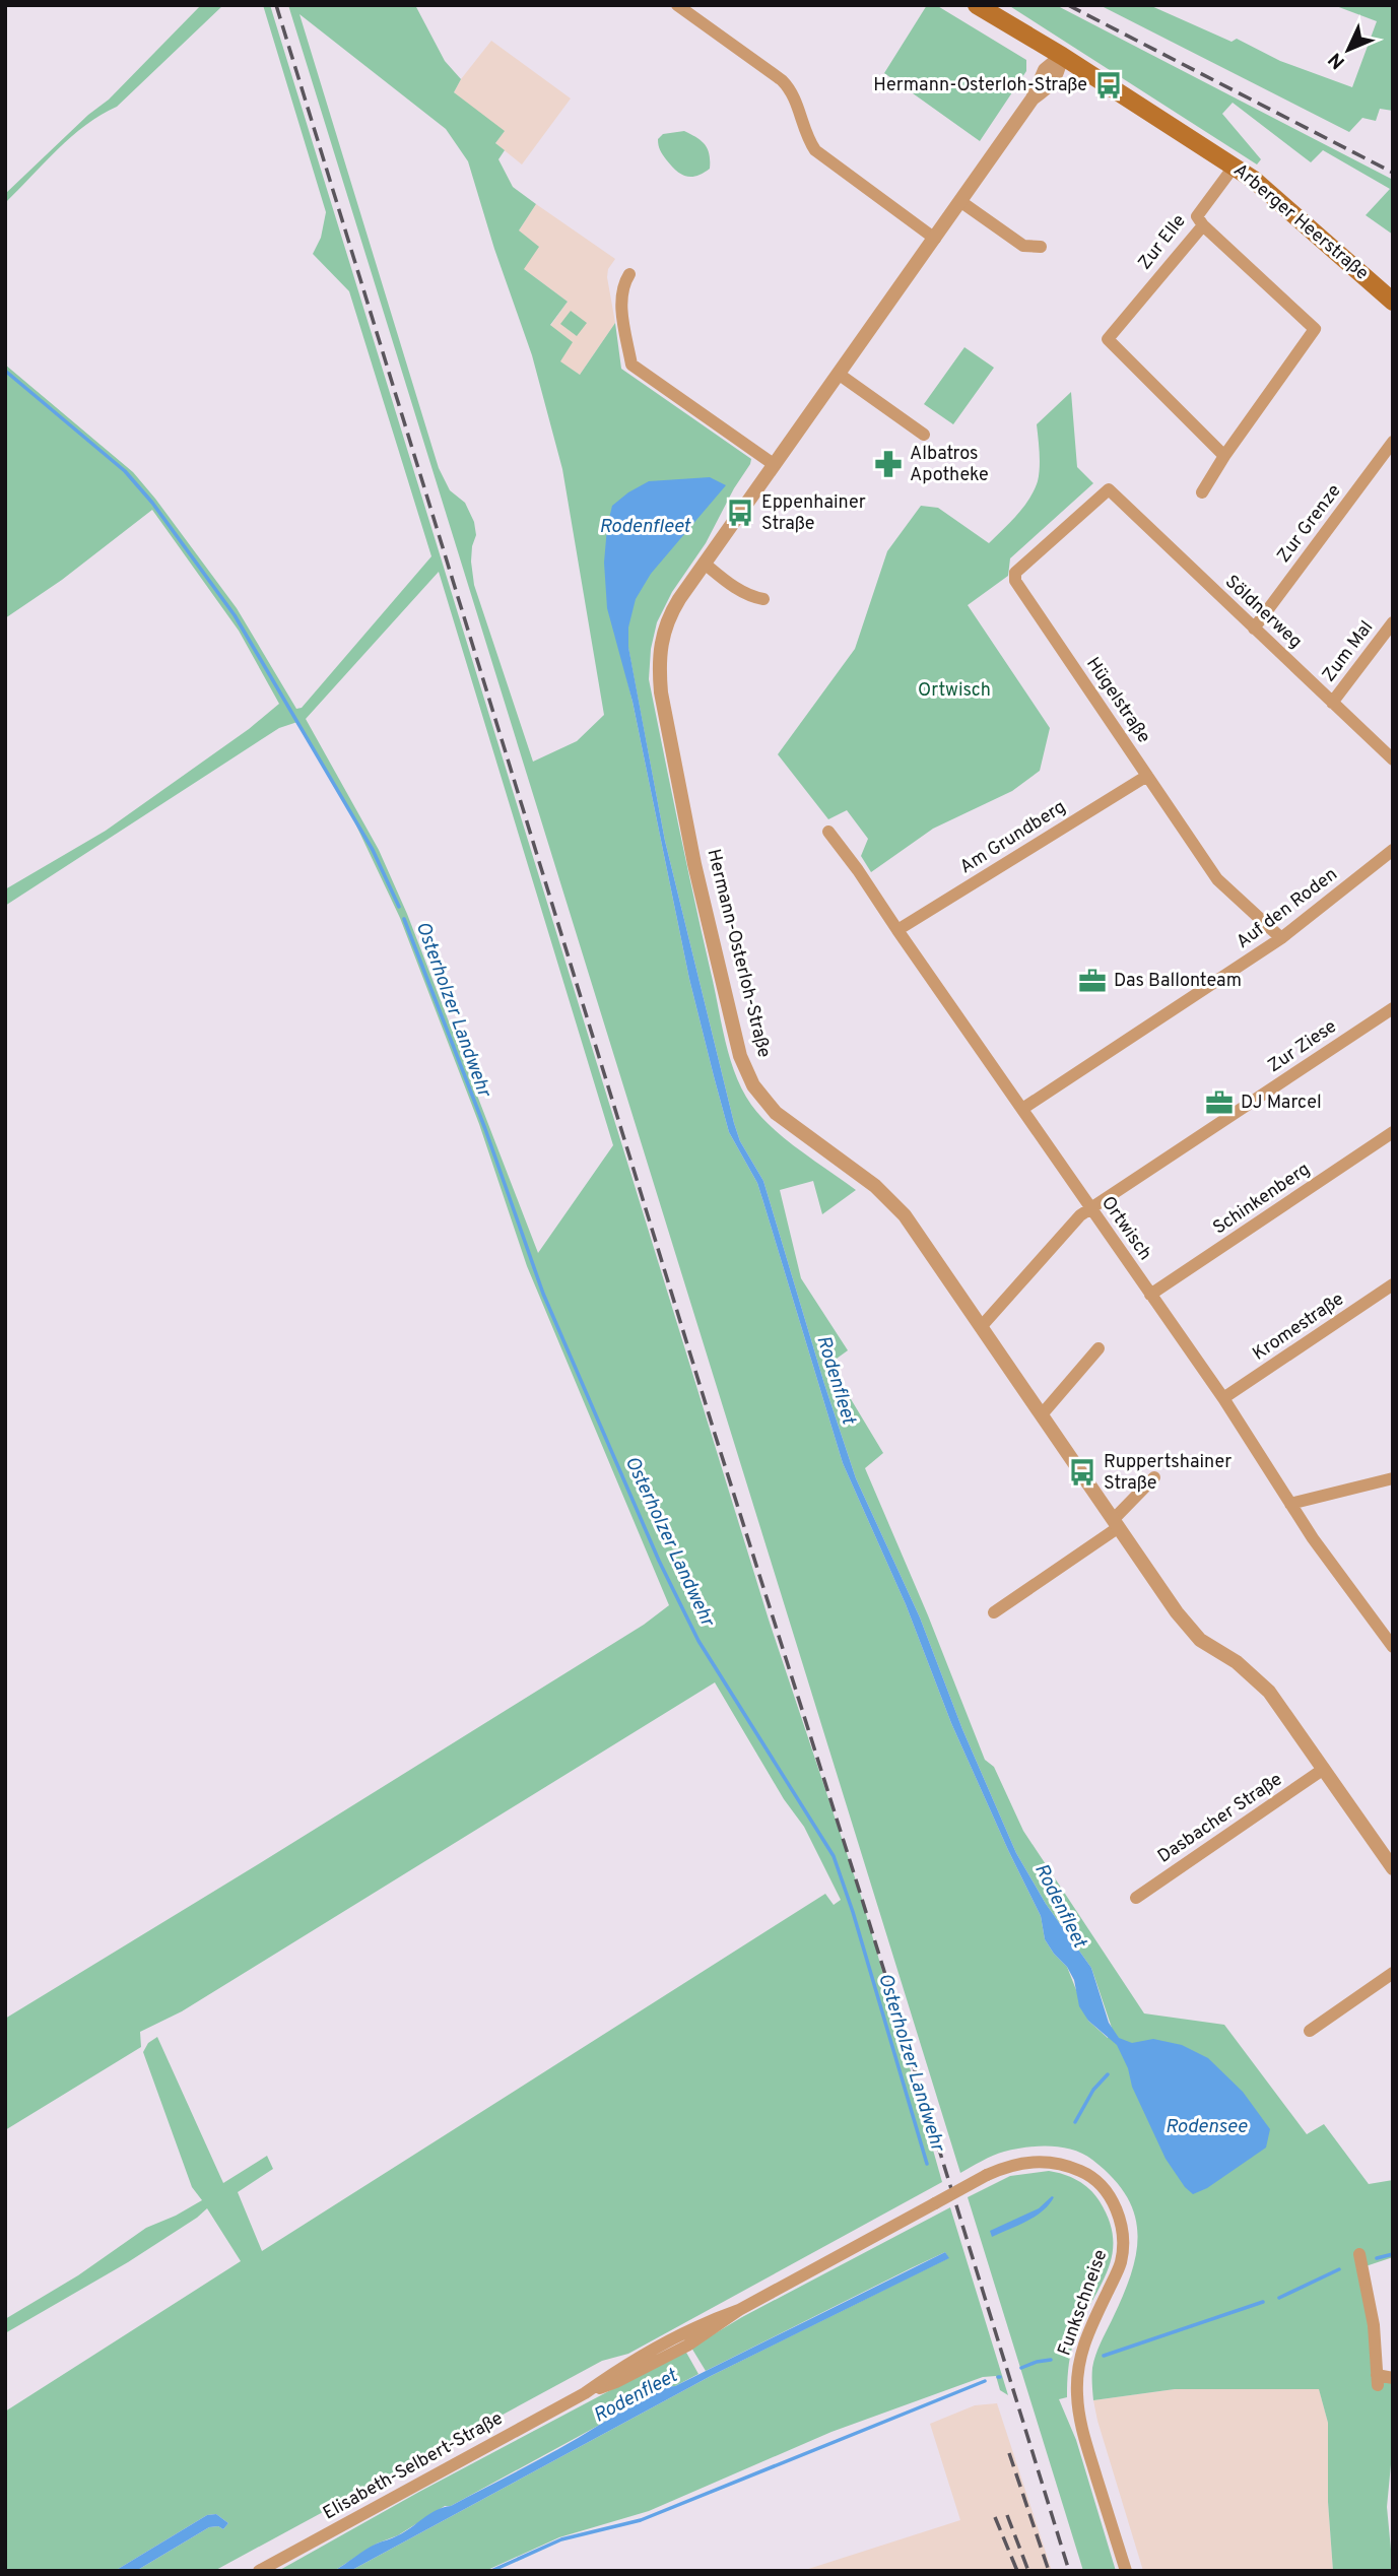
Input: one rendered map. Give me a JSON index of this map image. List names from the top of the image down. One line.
{"streets":{"main road":["Arberger Heerstraße"],"street":["Zur Elle","Zur Grenze","Söldnerweg","Zum Mal","Hügelstraße","Am Grundberg","Auf den Roden","Hermann-Osterloh-Straße","Zur Ziese","Schinkenberg","Ortwisch","Kromestraße","Dasbacher Straße","Funkschneise","Elisabeth-Selbert-Straße"]},"crossings":[["Arberger Heerstraße","Zur Elle"],["Arberger Heerstraße","Hermann-Osterloh-Straße"],["Zur Grenze","Söldnerweg"],["Söldnerweg","Zum Mal"],["Söldnerweg","Hügelstraße"],["Hügelstraße","Am Grundberg"],["Hügelstraße","Auf den Roden"],["Am Grundberg","Ortwisch"],["Auf den Roden","Ortwisch"],["Hermann-Osterloh-Straße","Zur Ziese"],["Hermann-Osterloh-Straße","Dasbacher Straße"],["Zur Ziese","Ortwisch"],["Schinkenberg","Ortwisch"],["Ortwisch","Kromestraße"],["Funkschneise","Elisabeth-Selbert-Straße"]],"water":["Rodenfleet","Osterholzer Landwehr","Rodensee"],"parks":["Ortwisch"],"places":{"bus stop":["Hermann-Osterloh-Straße","Eppenhainer Straße","Ruppertshainer Straße"],"pharmacy":["Albatros Apotheke"],"office":["Das Ballonteam","DJ Marcel"]},"north":"bottom left"}
